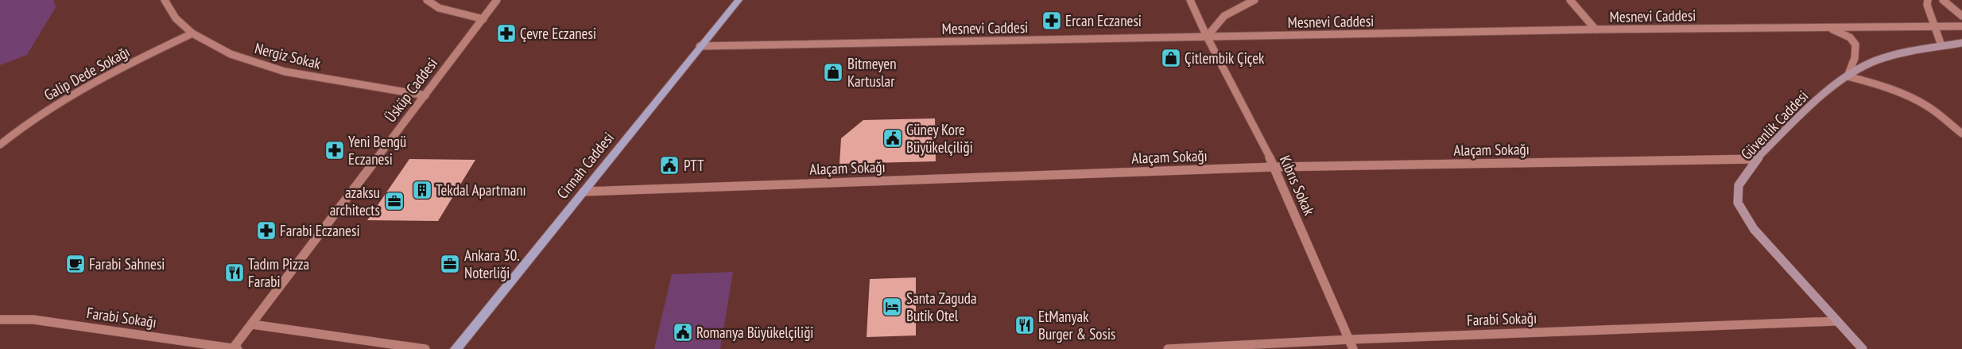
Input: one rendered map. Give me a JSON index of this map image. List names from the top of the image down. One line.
{"streets":{"main road":["Güvenlik Caddesi","Cinnah Caddesi"],"street":["Mesnevi Caddesi","Nergiz Sokak","Galip Dede Sokağı","Üsküp Caddesi","Alaçam Sokağı","Kıbrıs Sokak","Farabi Sokağı"]},"crossings":[["Mesnevi Caddesi","Cinnah Caddesi"],["Mesnevi Caddesi","Kıbrıs Sokak"],["Nergiz Sokak","Galip Dede Sokağı"],["Nergiz Sokak","Üsküp Caddesi"],["Üsküp Caddesi","Farabi Sokağı"],["Güvenlik Caddesi","Alaçam Sokağı"],["Güvenlik Caddesi","Farabi Sokağı"],["Alaçam Sokağı","Cinnah Caddesi"],["Alaçam Sokağı","Kıbrıs Sokak"],["Kıbrıs Sokak","Farabi Sokağı"]],"places":{"pharmacy":["Ercan Eczanesi","Çevre Eczanesi","Yeni Bengü Eczanesi","Farabi Eczanesi"],"shop":["Çitlembik Çiçek","Bitmeyen Kartuslar"],"public building":["Güney Kore Büyükelçiliği","PTT","Romanya Büyükelçiliği"],"building":["Tekdal Apartmanı"],"office":["azaksu architects","Ankara 30. Noterliği"],"cafe":["Farabi Sahnesi"],"restaurant":["Tadım Pizza Farabi","EtManyak Burger & Sosis"],"hotel":["Santa Zaguda Butik Otel"]}}
